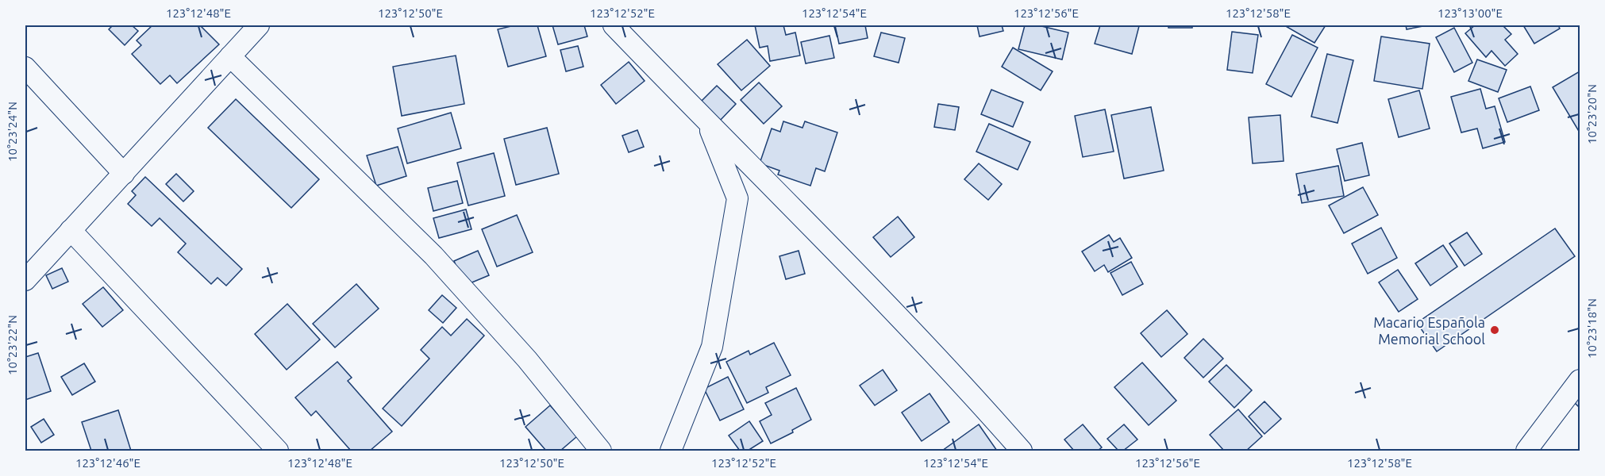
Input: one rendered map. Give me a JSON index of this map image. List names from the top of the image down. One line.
{"places":["Macario Española Memorial School"],"coordinates":["123°12'48\"E","123°12'50\"E","123°12'52\"E","123°12'54\"E","123°12'56\"E","123°12'58\"E","123°13'00\"E","10°23'20\"N","10°23'24\"N","10°23'18\"N","10°23'22\"N","123°12'46\"E"]}
